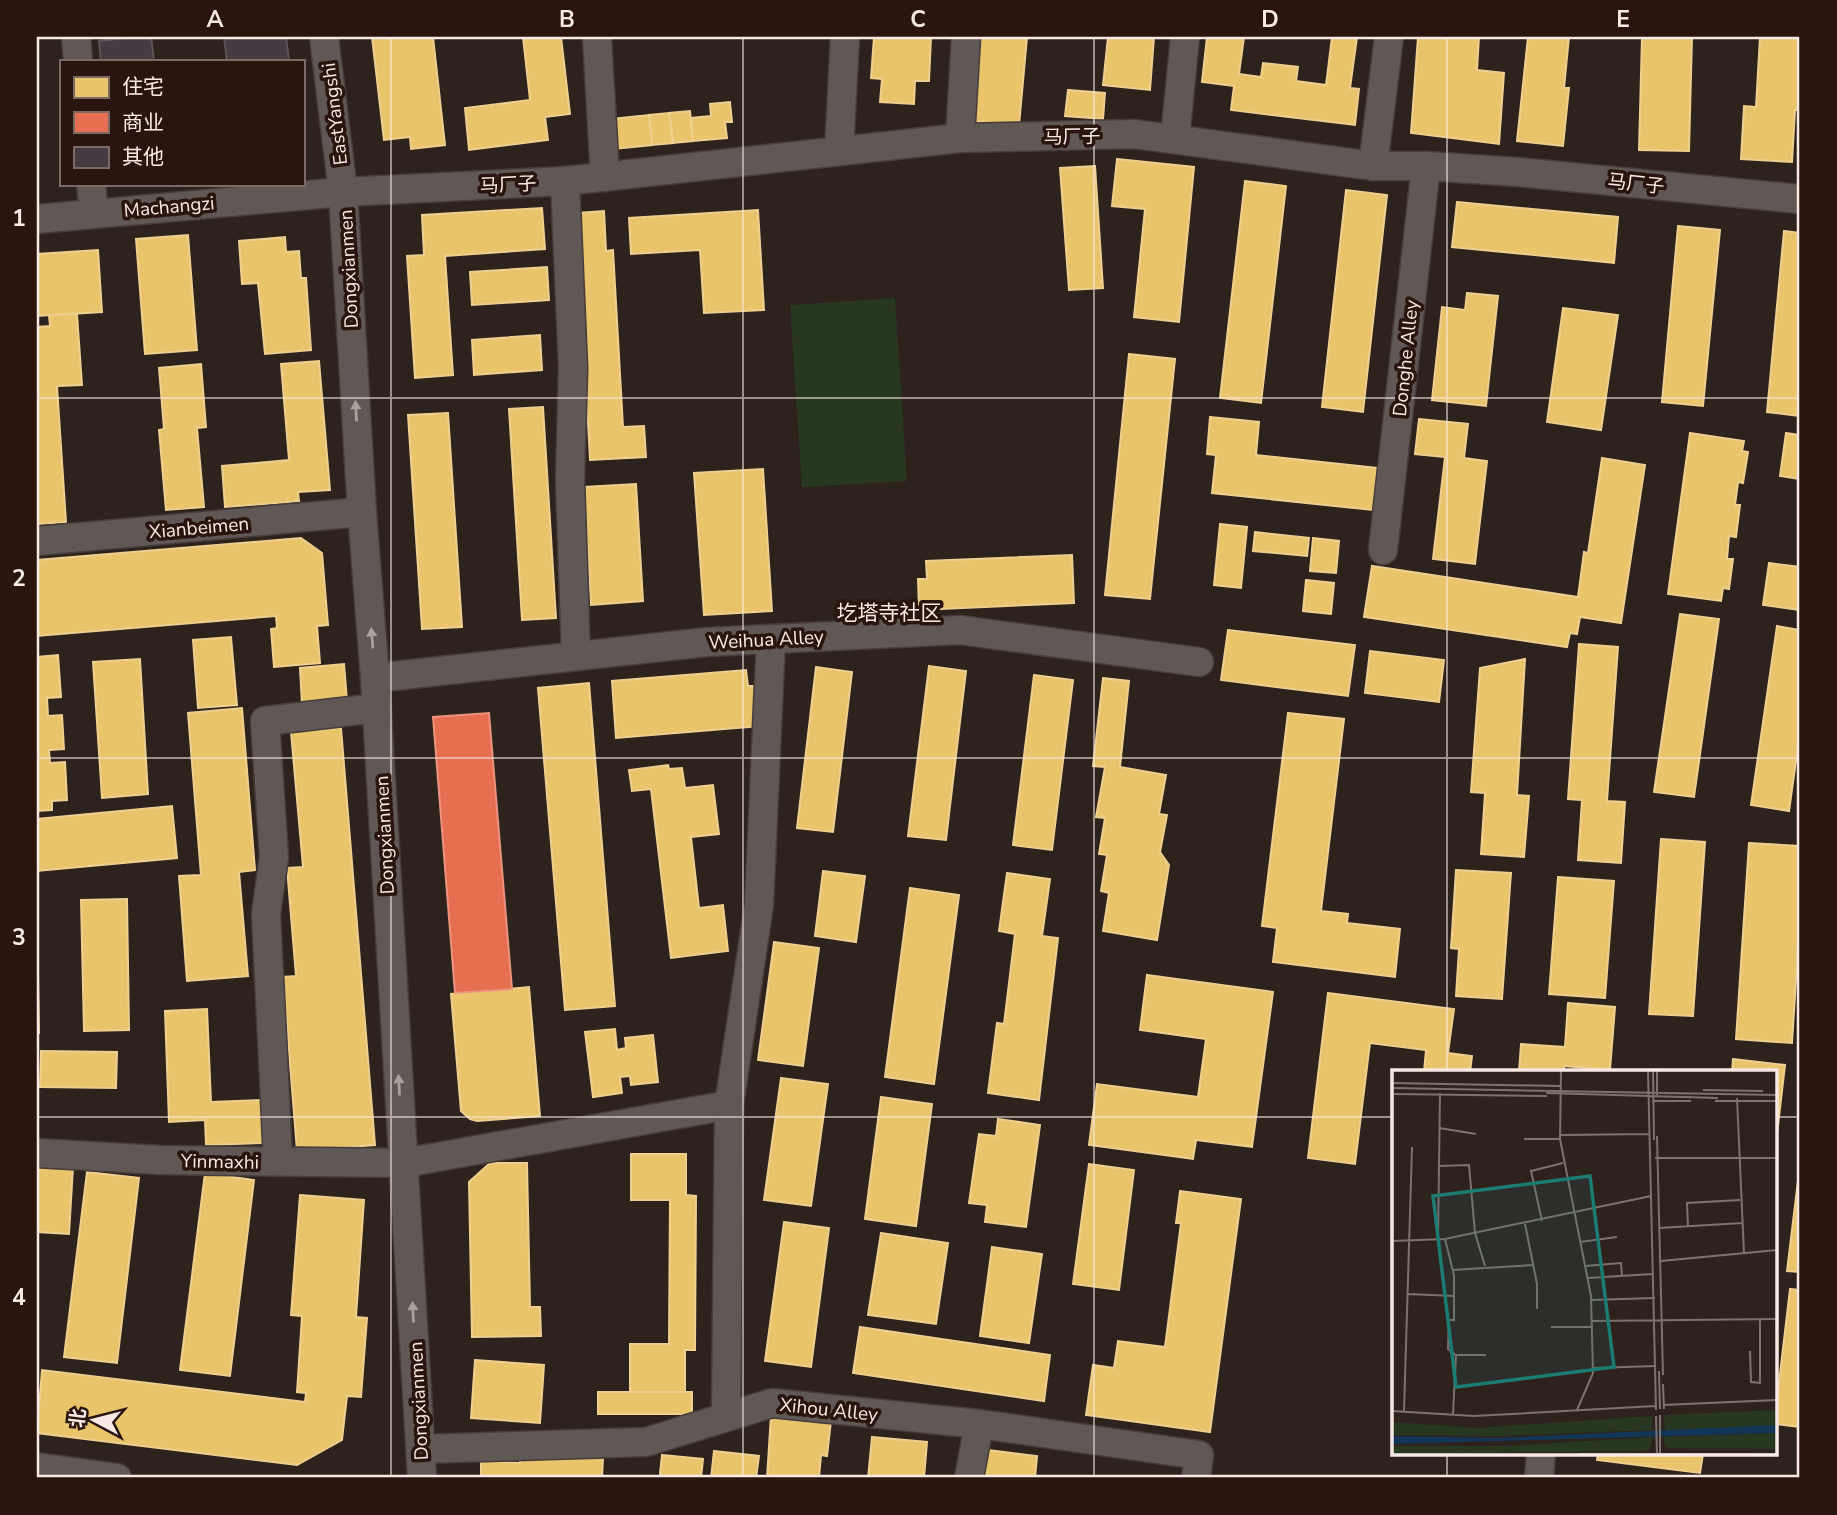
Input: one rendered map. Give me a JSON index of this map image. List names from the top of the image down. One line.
{"streets":{"street":["EastYangshi","马厂子","Machangzi","Dongxianmen","Donghe Alley","Xianbeimen","Weihua Alley","Yinmaxhi","Xihou Alley"]},"crossings":[["EastYangshi","马厂子"],["EastYangshi","Machangzi"],["EastYangshi","Dongxianmen"],["马厂子","Machangzi"],["马厂子","Dongxianmen"],["马厂子","Donghe Alley"],["Machangzi","Dongxianmen"],["Dongxianmen","Xianbeimen"],["Dongxianmen","Weihua Alley"],["Dongxianmen","Yinmaxhi"],["Dongxianmen","Xihou Alley"]],"districts":["圪塔寺社区"],"legend":["住宅","商业","其他"],"north":"left","grid":{"columns":["A","B","C","D","E"],"rows":["1","2","3","4"]}}
